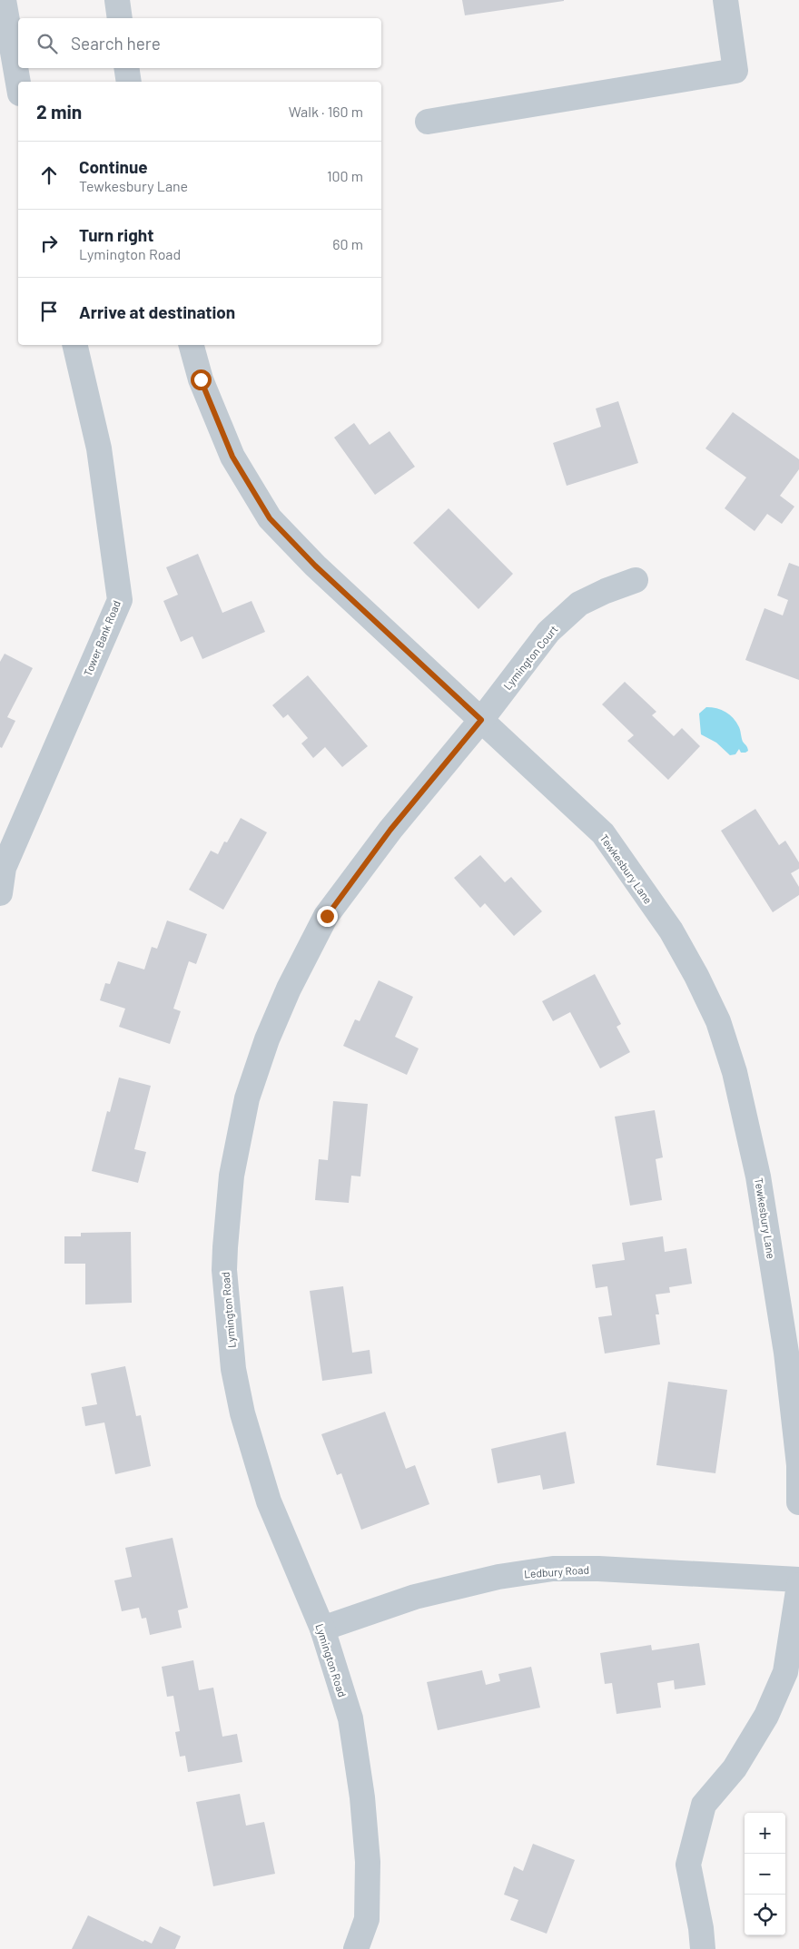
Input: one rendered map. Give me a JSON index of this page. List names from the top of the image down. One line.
{"streets":{"street":["Tower Bank Road","Lymington Court","Tewkesbury Lane","Lymington Road","Ledbury Road"]},"crossings":[["Lymington Court","Tewkesbury Lane"],["Lymington Court","Lymington Road"],["Tewkesbury Lane","Lymington Road"],["Lymington Road","Ledbury Road"]],"page":{"search":"Search here","heading":["2 min","Walk · 160 m"],"list":[["Continue","Tewkesbury Lane","100 m"],["Turn right","Lymington Road","60 m"],"Arrive at destination"],"map_buttons":["+","−"]}}
